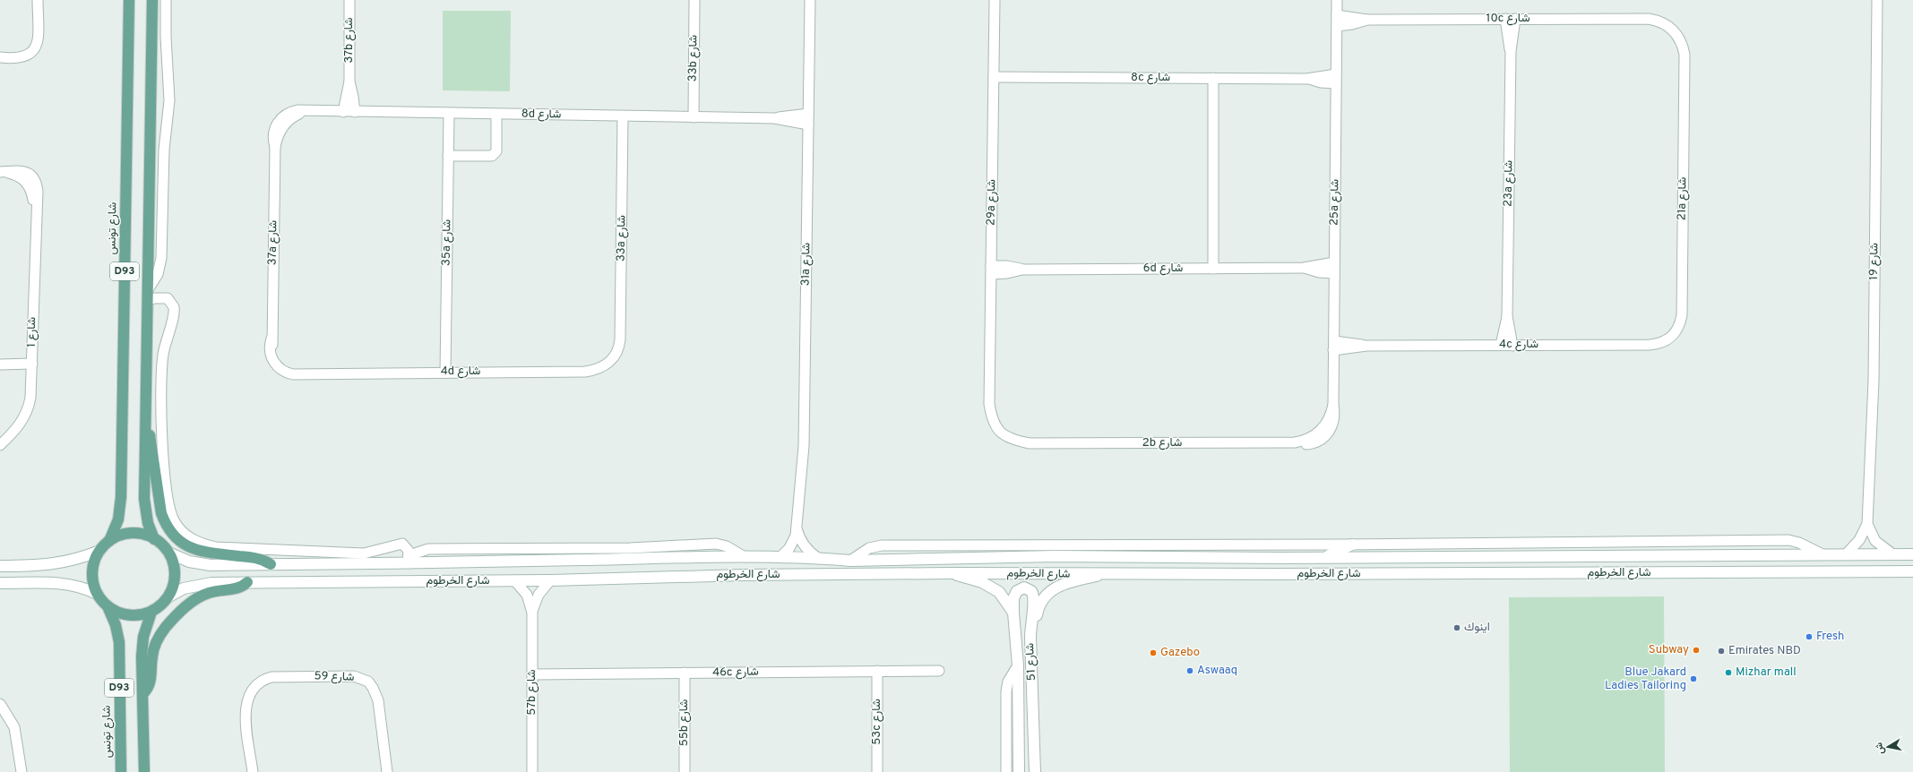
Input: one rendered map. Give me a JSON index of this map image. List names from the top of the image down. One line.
{"streets":{"main road":["شارع تونس","D93","شارع الخرطوم","شارع 51"],"street":["10c شارع","37b شارع","33b شارع","8c شارع","8d شارع","23a شارع","21a شارع","29a شارع","25a شارع","33a شارع","37a شارع","35a شارع","شارع 19","31a شارع","6d شارع","شارع 1","4c شارع","4d شارع","2b شارع","46c شارع","شارع 59","57b شارع","53c شارع","55b شارع"]},"crossings":[["10c شارع","23a شارع"],["10c شارع","21a شارع"],["10c شارع","25a شارع"],["37b شارع","8d شارع"],["33b شارع","8d شارع"],["8c شارع","29a شارع"],["8c شارع","25a شارع"],["8d شارع","33a شارع"],["8d شارع","37a شارع"],["8d شارع","35a شارع"],["8d شارع","31a شارع"],["23a شارع","4c شارع"],["21a شارع","4c شارع"],["29a شارع","6d شارع"],["29a شارع","2b شارع"],["25a شارع","6d شارع"],["25a شارع","4c شارع"],["25a شارع","2b شارع"],["شارع تونس","D93"],["شارع تونس","شارع الخرطوم"],["33a شارع","4d شارع"],["37a شارع","4d شارع"],["35a شارع","4d شارع"],["شارع 19","شارع الخرطوم"],["31a شارع","شارع الخرطوم"],["D93","شارع الخرطوم"],["شارع الخرطوم","شارع 51"],["شارع الخرطوم","57b شارع"],["46c شارع","57b شارع"],["46c شارع","53c شارع"],["46c شارع","55b شارع"]],"places":["اينوك","Fresh","Subway","Emirates NBD","Gazebo","Aswaaq","Mizhar mall","Blue Jakard Ladies Tailoring"],"north":"left"}
